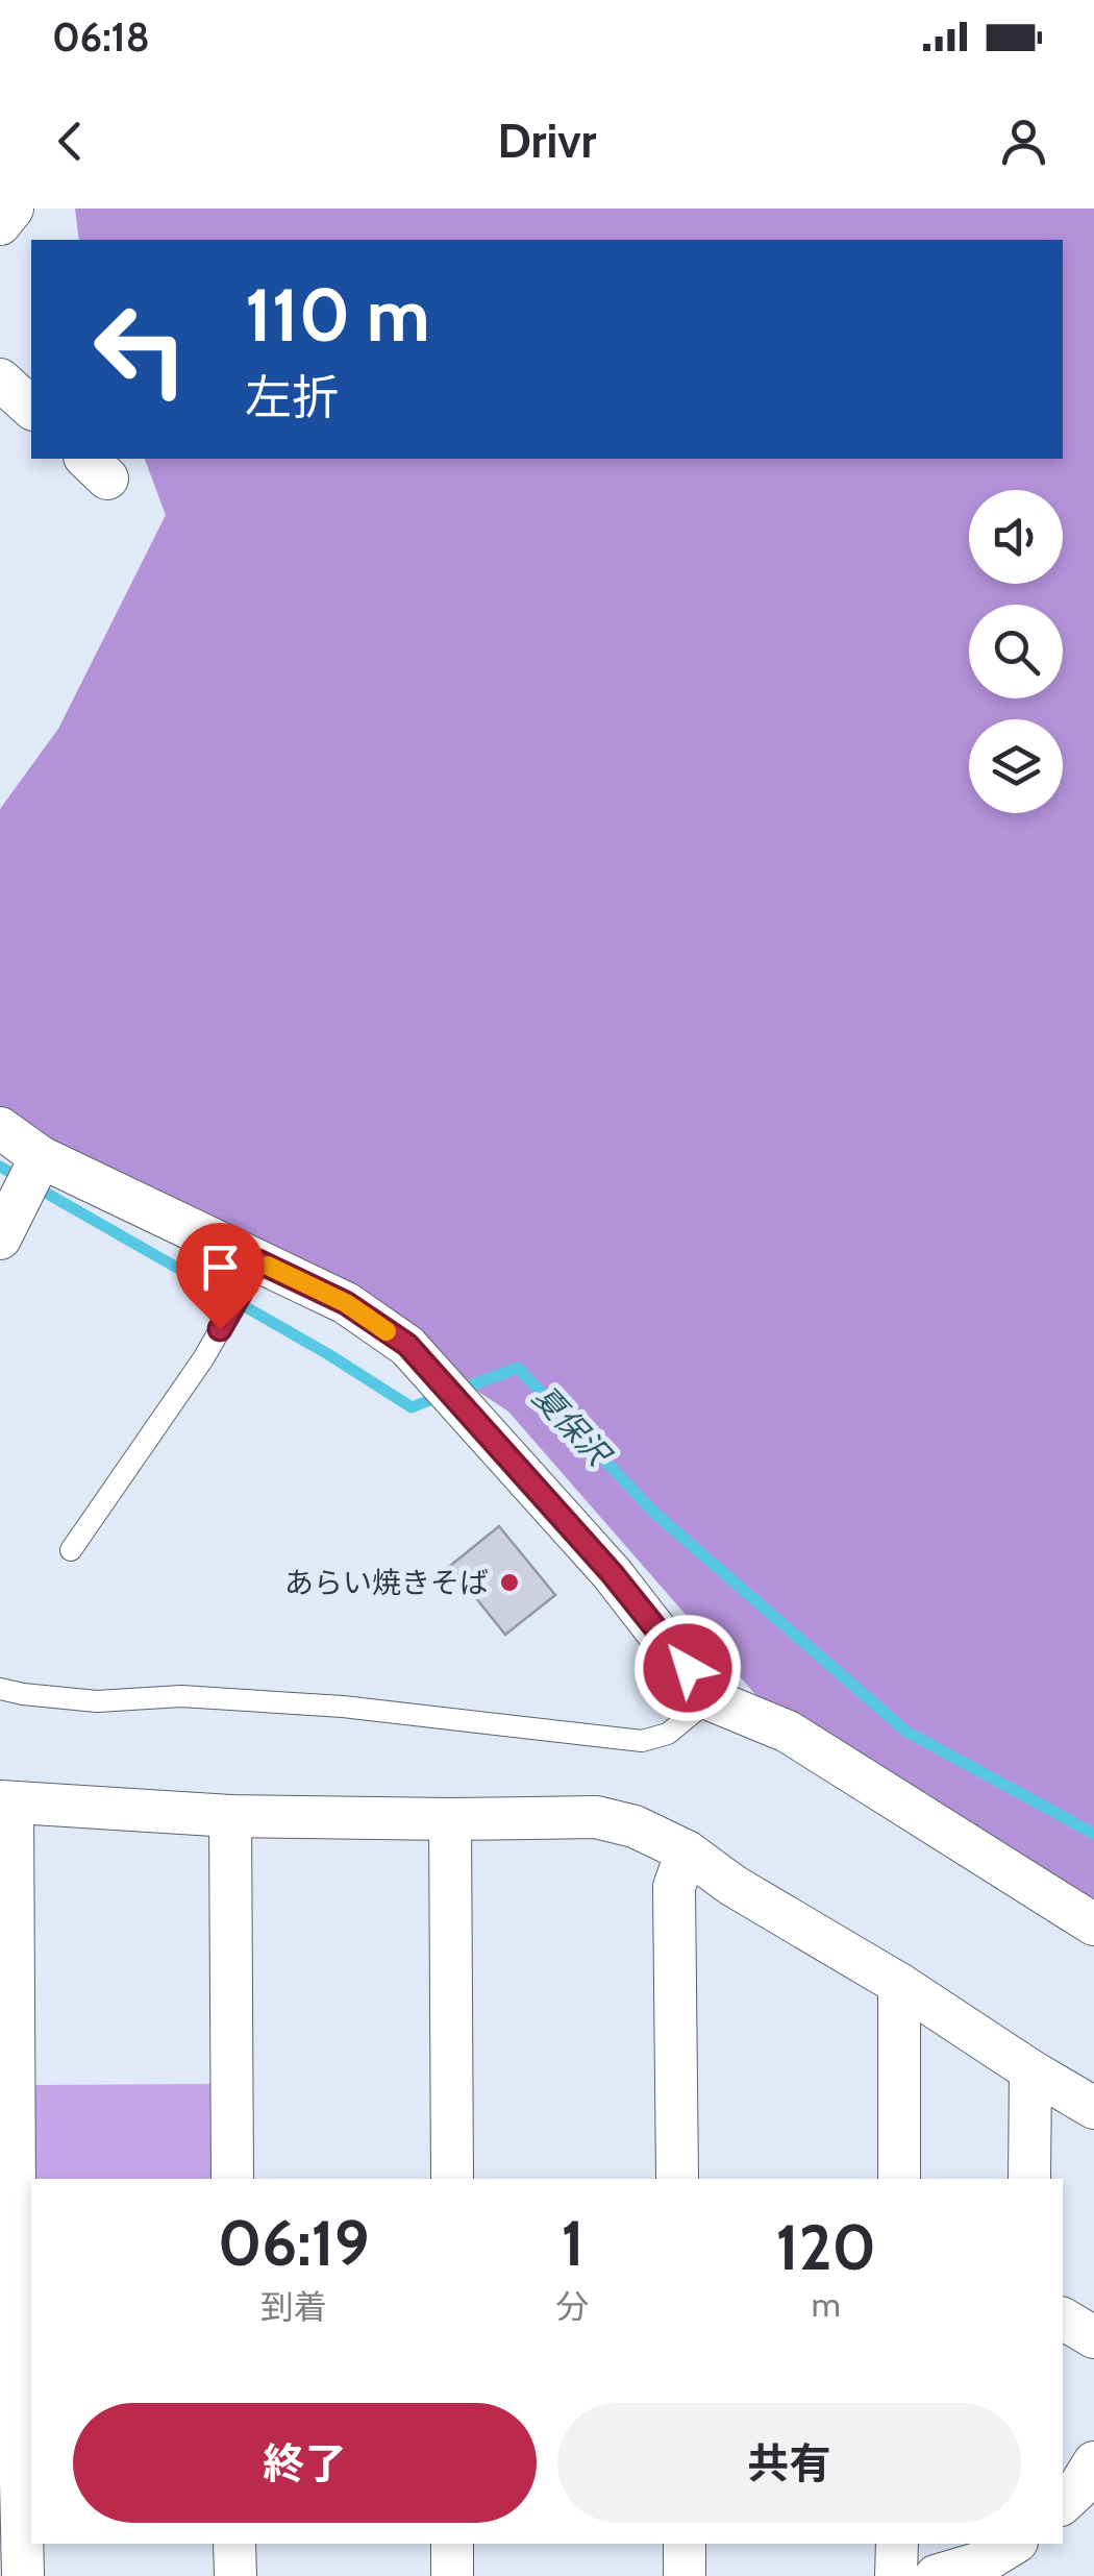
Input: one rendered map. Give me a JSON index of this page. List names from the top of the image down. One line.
{"water":["夏保沢"],"places":["あらい焼きそば"],"page":{"status":"06:18","header":"Drivr","turn":["110 m","左折"],"eta":["06:19","到着","1","分","120","m"],"buttons":["終了","共有"]}}
